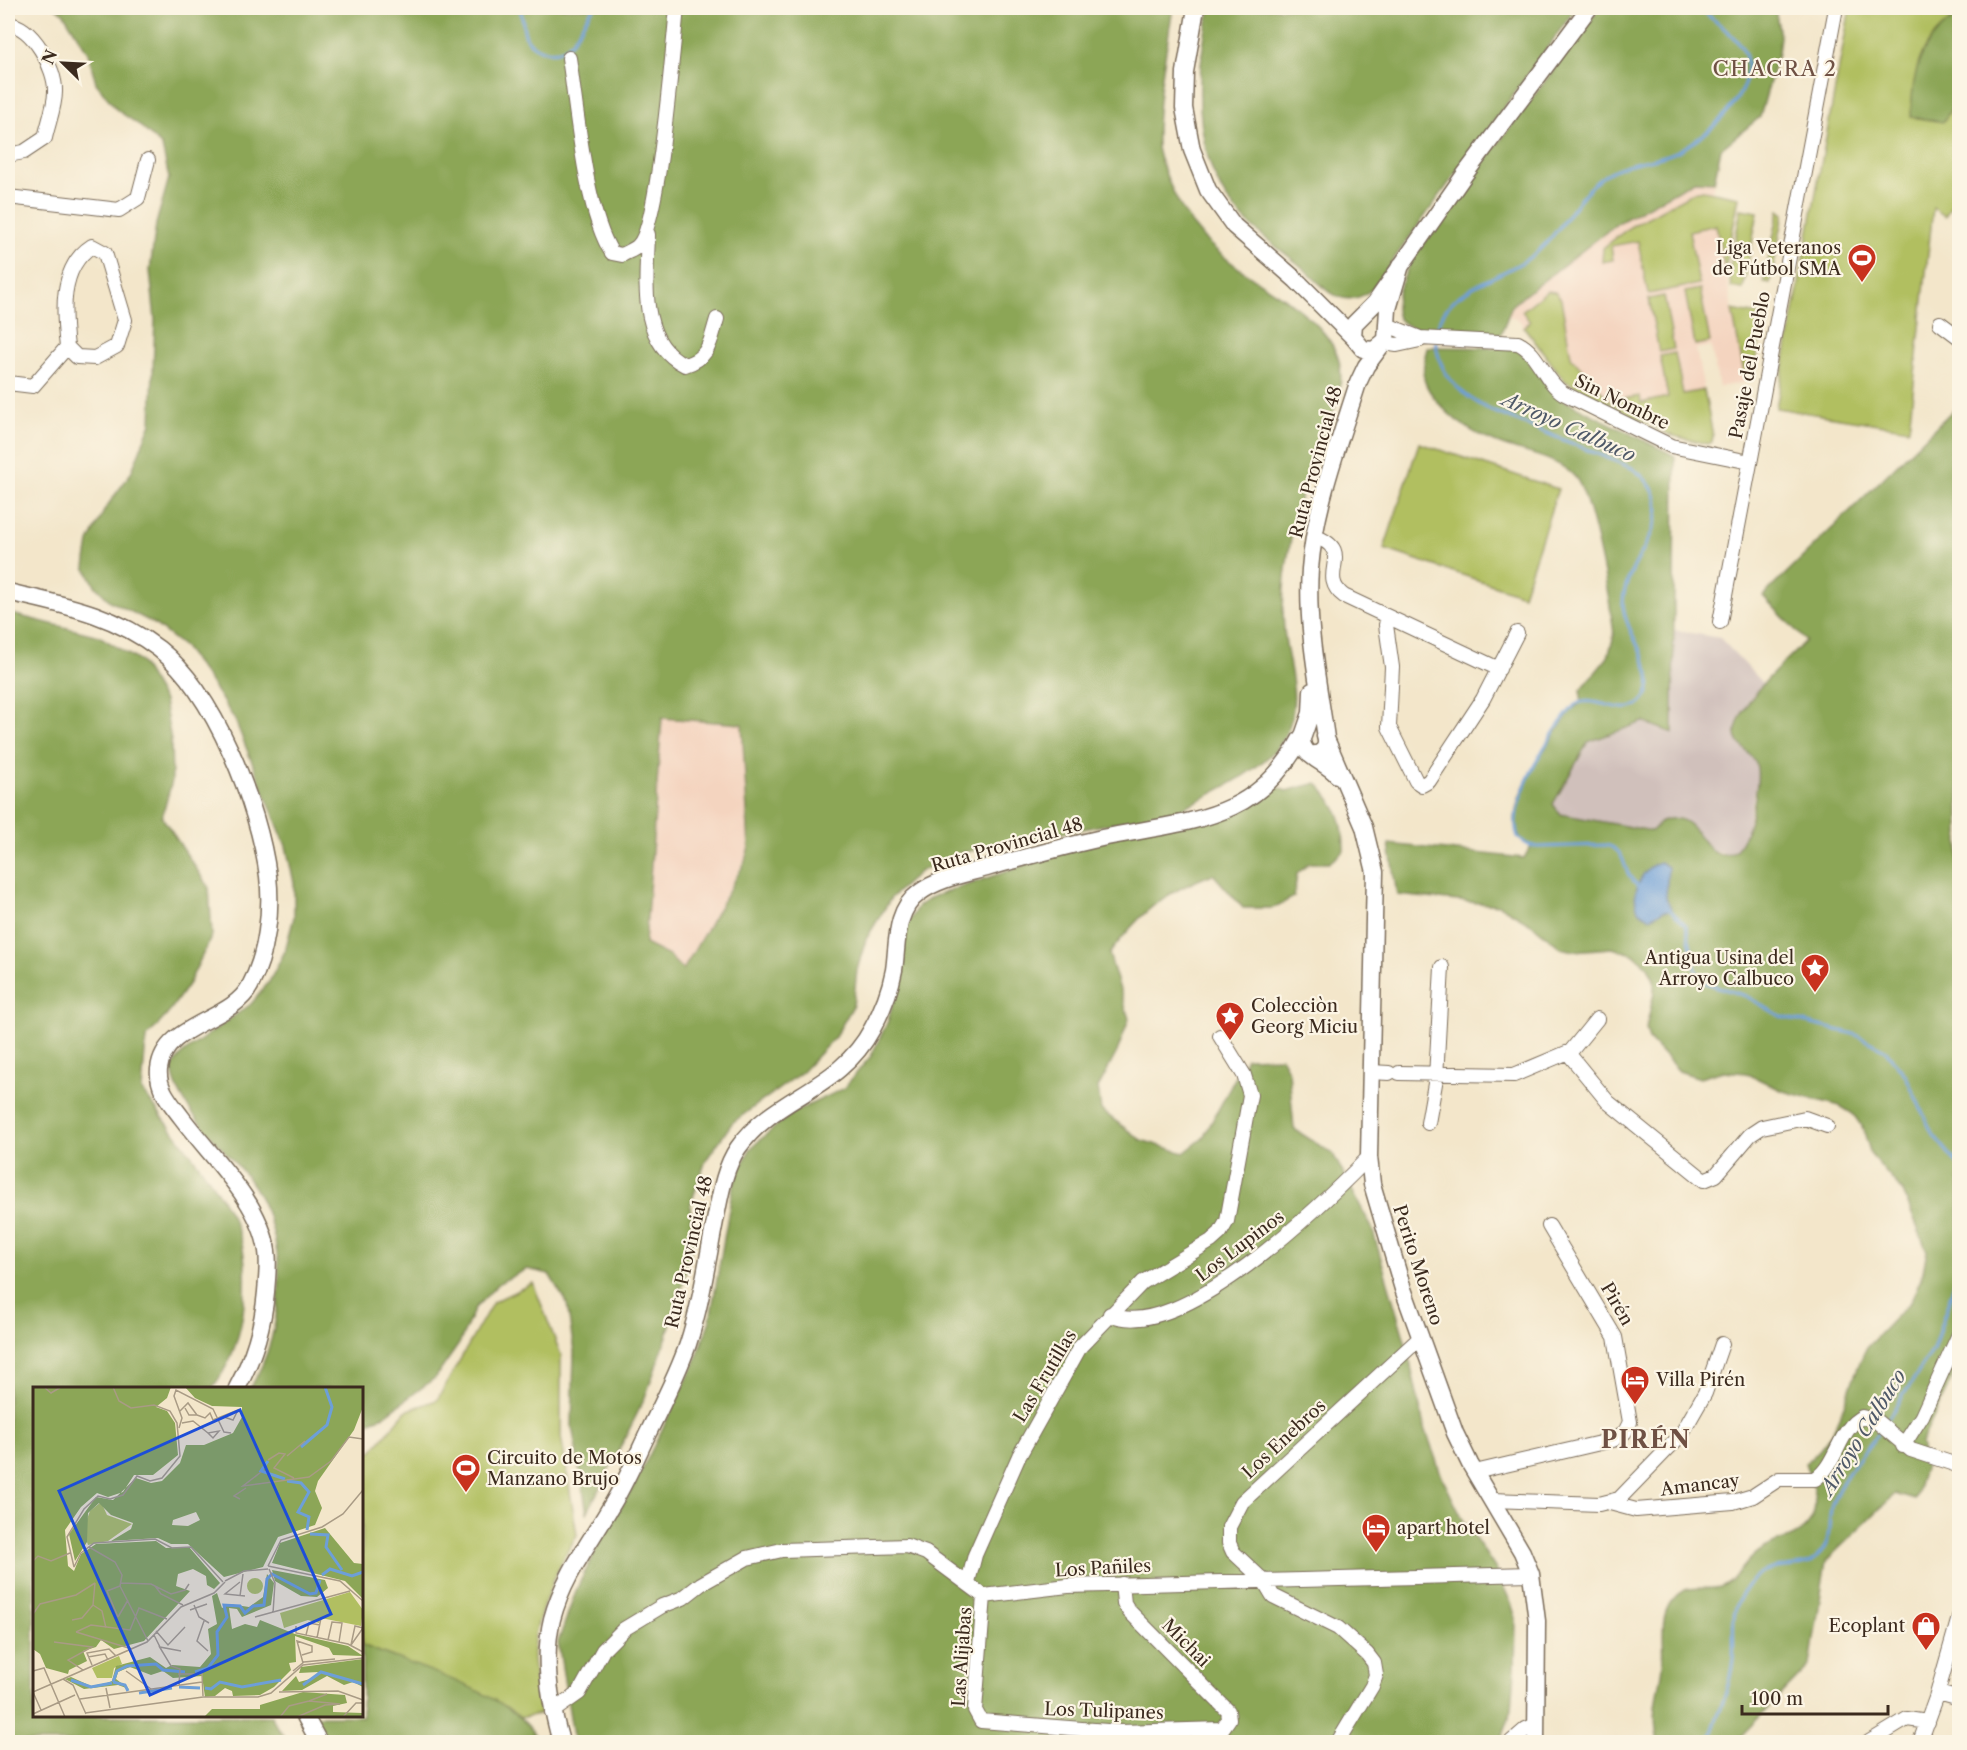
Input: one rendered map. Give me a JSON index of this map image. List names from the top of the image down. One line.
{"streets":{"main road":["Ruta Provincial 48","Perito Moreno"],"street":["Pasaje del Pueblo","Sin Nombre","Los Lupinos","Pirén","Las Frutillas","Los Enebros","Amancay","Los Pañiles","Michai","Las Alijabas","Los Tulipanes"]},"crossings":[["Pasaje del Pueblo","Sin Nombre"],["Sin Nombre","Ruta Provincial 48"],["Ruta Provincial 48","Perito Moreno"],["Los Lupinos","Perito Moreno"],["Los Lupinos","Las Frutillas"],["Perito Moreno","Pirén"],["Perito Moreno","Los Enebros"],["Perito Moreno","Los Pañiles"],["Los Enebros","Los Pañiles"],["Los Pañiles","Michai"],["Los Pañiles","Las Alijabas"],["Michai","Los Tulipanes"],["Las Alijabas","Los Tulipanes"]],"districts":["CHACRA 2","PIRÉN"],"water":["Arroyo Calbuco"],"places":{"sports":["Liga Veteranos de Fútbol SMA","Circuito de Motos Manzano Brujo"],"place":["Antigua Usina del Arroyo Calbuco","Colecciòn Georg Miciu"],"hotel":["Villa Pirén","apart hotel"],"shop":["Ecoplant"]},"scale_bar":"100 m","north":"top left"}
